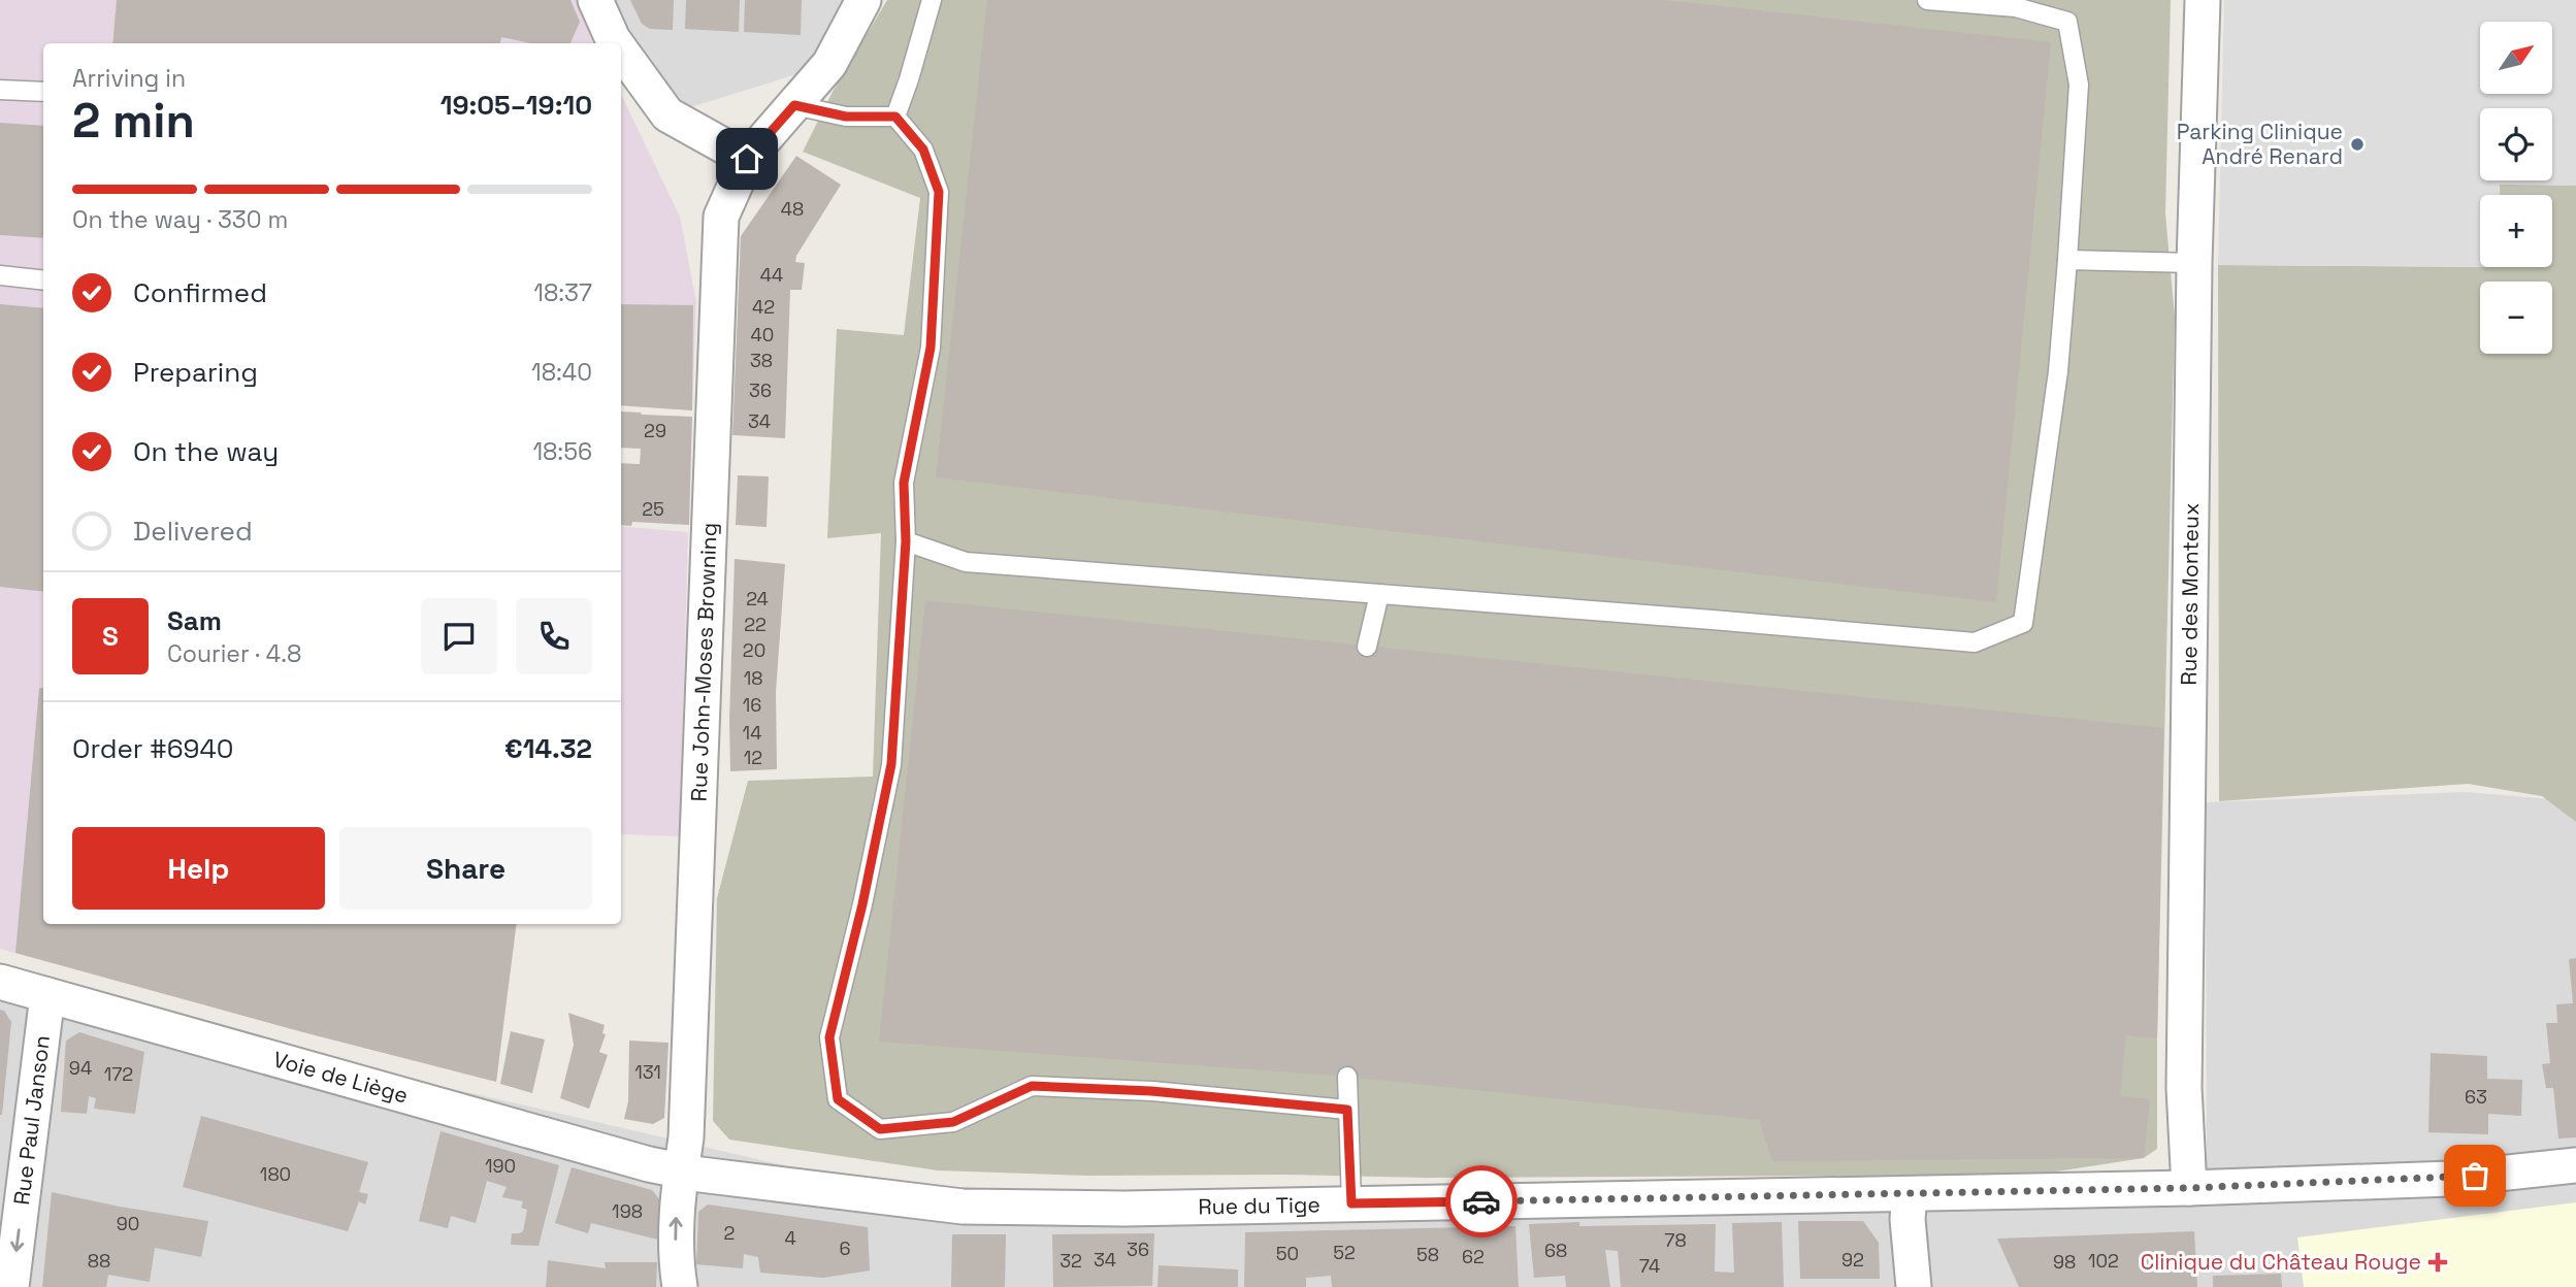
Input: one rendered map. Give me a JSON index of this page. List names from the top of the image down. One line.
{"streets":{"street":["Rue des Monteux","Rue John-Moses Browning","Voie de Liège","Rue Paul Janson","Rue du Tige"]},"crossings":[["Rue des Monteux","Rue du Tige"],["Rue John-Moses Browning","Voie de Liège"],["Rue John-Moses Browning","Rue du Tige"],["Voie de Liège","Rue Paul Janson"],["Voie de Liège","Rue du Tige"]],"one_way":["Rue Paul Janson"],"places":{"other":["Parking Clinique André Renard"],"health":["Clinique du Château Rouge"]},"house_numbers":["48","44","42","40","38","36","34","29","25","24","22","20","18","16","14","12","94","131","172","63","190","180","198","90","2","4","78","6","36","68","52","50","58","62","34","92","88","32","102","98","74"],"north":"top right","page":{"map_buttons":["+","−"],"heading":["2 min","Arriving in","19:05–19:10"],"panel":["Sam","Courier · 4.8","Order #6940","€14.32"],"bar":"On the way · 330 m","list":[["Confirmed","18:37"],["Preparing","18:40"],["On the way","18:56"],"Delivered"],"round":"S","buttons":["Help","Share"]}}
